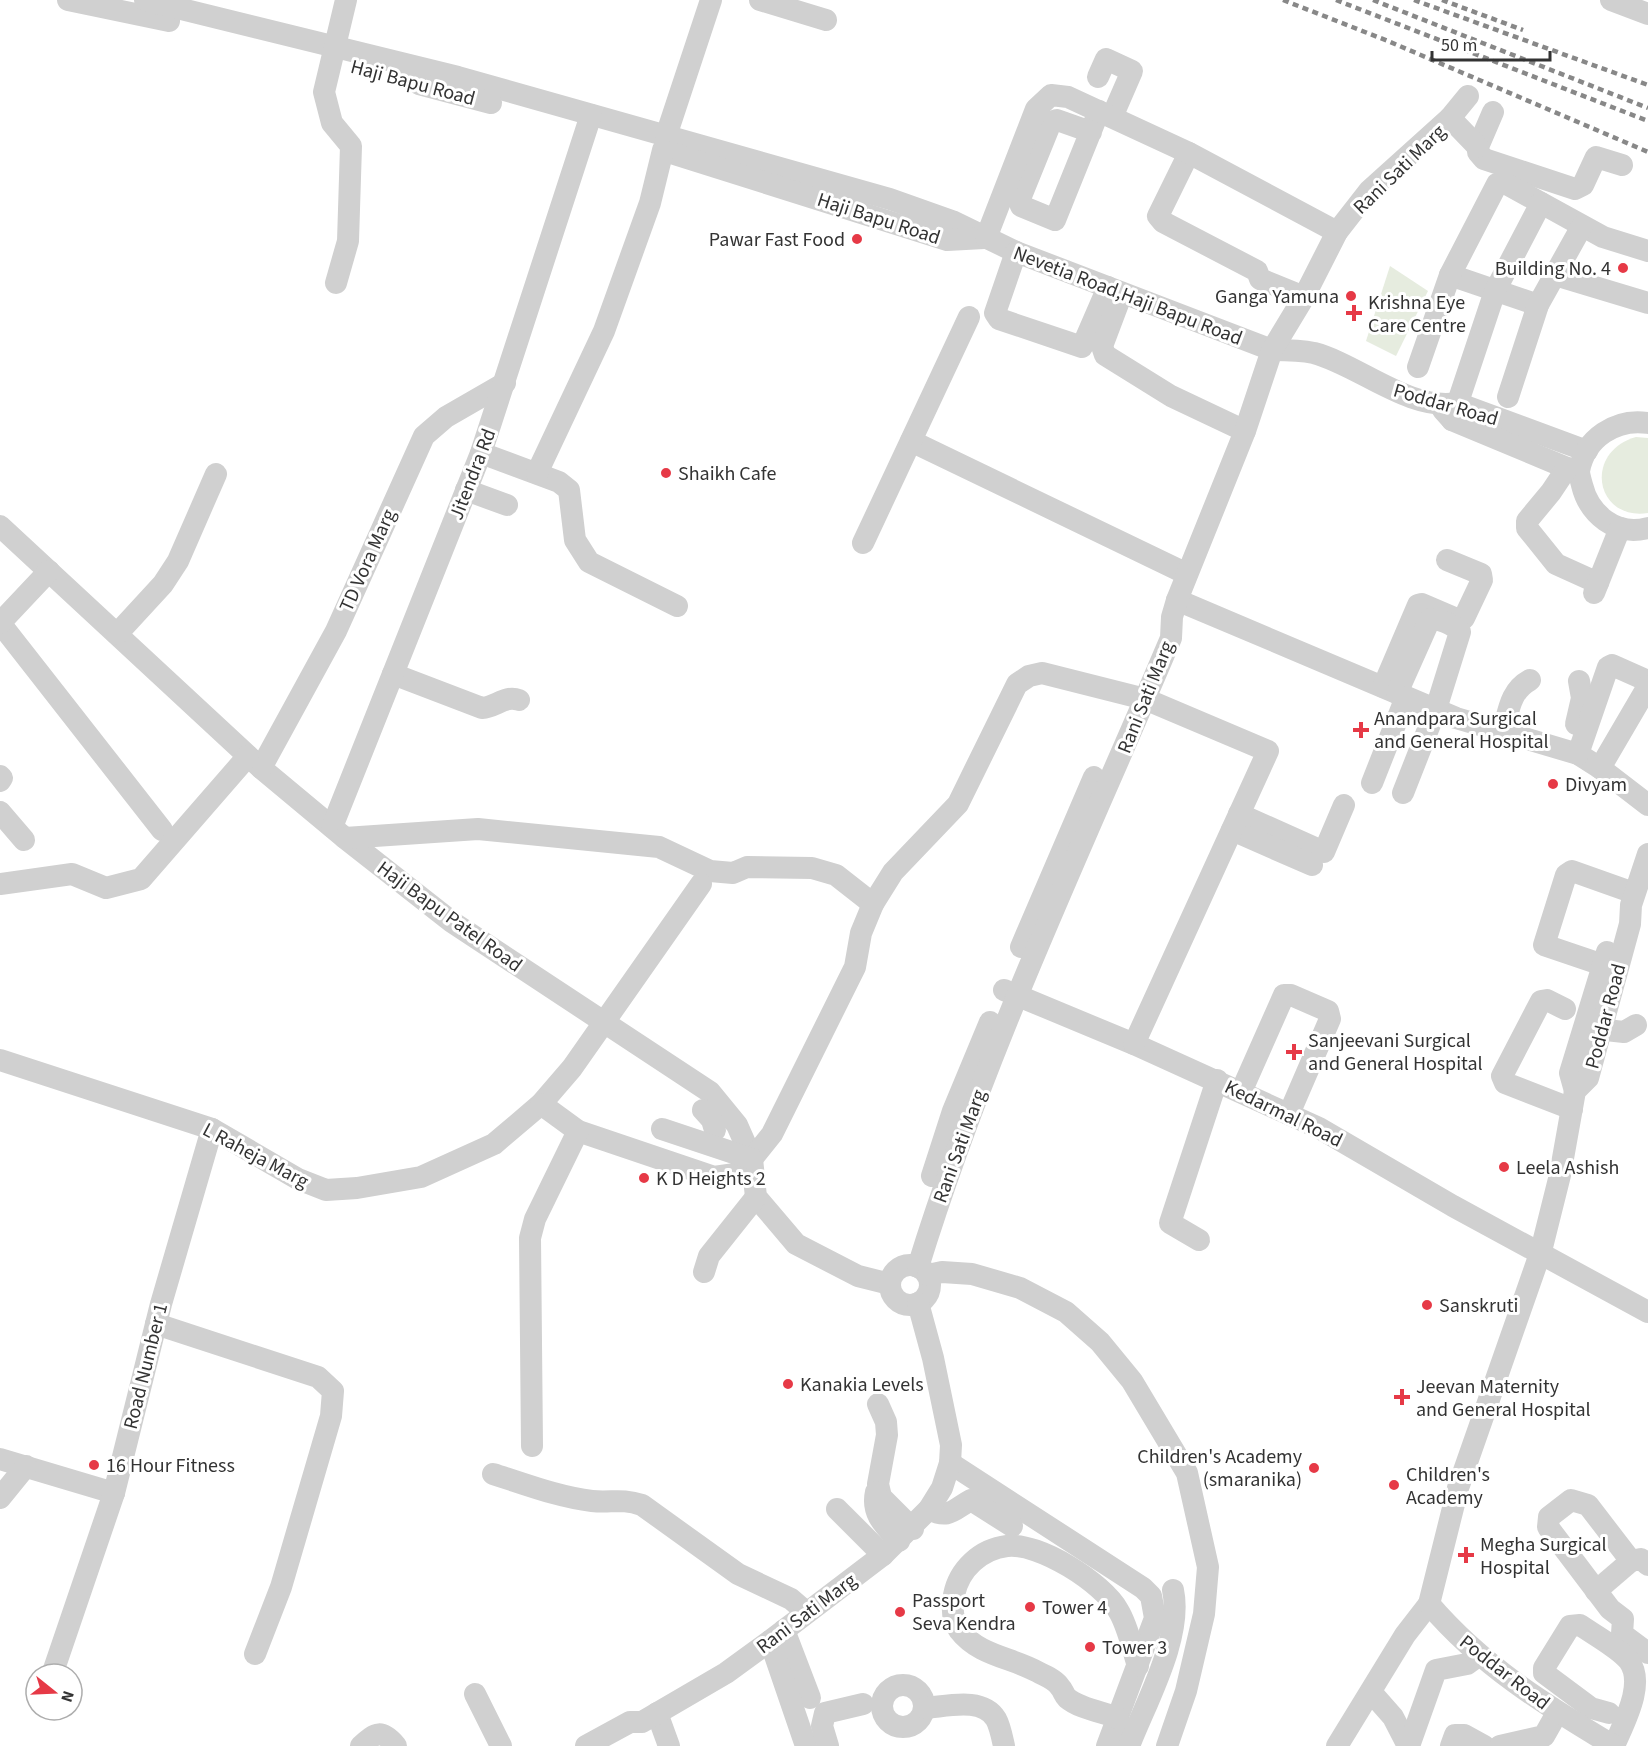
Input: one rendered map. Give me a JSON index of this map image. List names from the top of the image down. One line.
{"streets":{"street":["Haji Bapu Road","Rani Sati Marg","Nevetia Road,Haji Bapu Road","Poddar Road","Jitendra Rd","TD Vora Marg","Haji Bapu Patel Road","Kedarmal Road","L Raheja Marg","Road Number 1"]},"crossings":[["Haji Bapu Road","Nevetia Road,Haji Bapu Road"],["Haji Bapu Road","Jitendra Rd"],["Rani Sati Marg","Nevetia Road,Haji Bapu Road"],["Rani Sati Marg","Poddar Road"],["Rani Sati Marg","Kedarmal Road"],["Nevetia Road,Haji Bapu Road","Poddar Road"],["Poddar Road","Kedarmal Road"],["Jitendra Rd","TD Vora Marg"],["Jitendra Rd","Haji Bapu Patel Road"],["TD Vora Marg","Haji Bapu Patel Road"],["Haji Bapu Patel Road","L Raheja Marg"],["L Raheja Marg","Road Number 1"]],"places":{"other":["Pawar Fast Food","Building No. 4","Ganga Yamuna","Shaikh Cafe","Divyam","Leela Ashish","K D Heights 2","Sanskruti","Kanakia Levels","16 Hour Fitness","Children's Academy (smaranika)","Children's Academy","Tower 4","Passport Seva Kendra","Tower 3"],"health":["Krishna Eye Care Centre","Anandpara Surgical and General Hospital","Sanjeevani Surgical and General Hospital","Jeevan Maternity and General Hospital","Megha Surgical Hospital"]},"scale_bar":"50 m","north":"right"}
